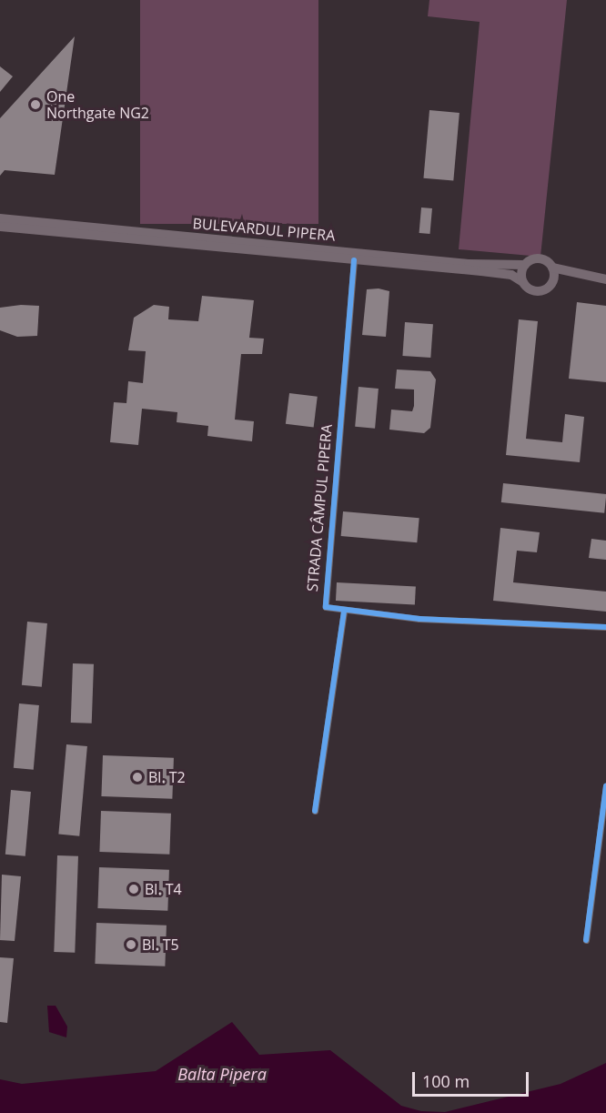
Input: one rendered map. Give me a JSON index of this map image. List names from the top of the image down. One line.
{"streets":{"main road":["BULEVARDUL PIPERA"],"street":["STRADA CÂMPUL PIPERA"]},"crossings":[["BULEVARDUL PIPERA","STRADA CÂMPUL PIPERA"]],"water":["Balta Pipera"],"places":["One Northgate NG2","Bl. T2","Bl. T4","Bl. T5"],"scale_bar":"100 m"}
